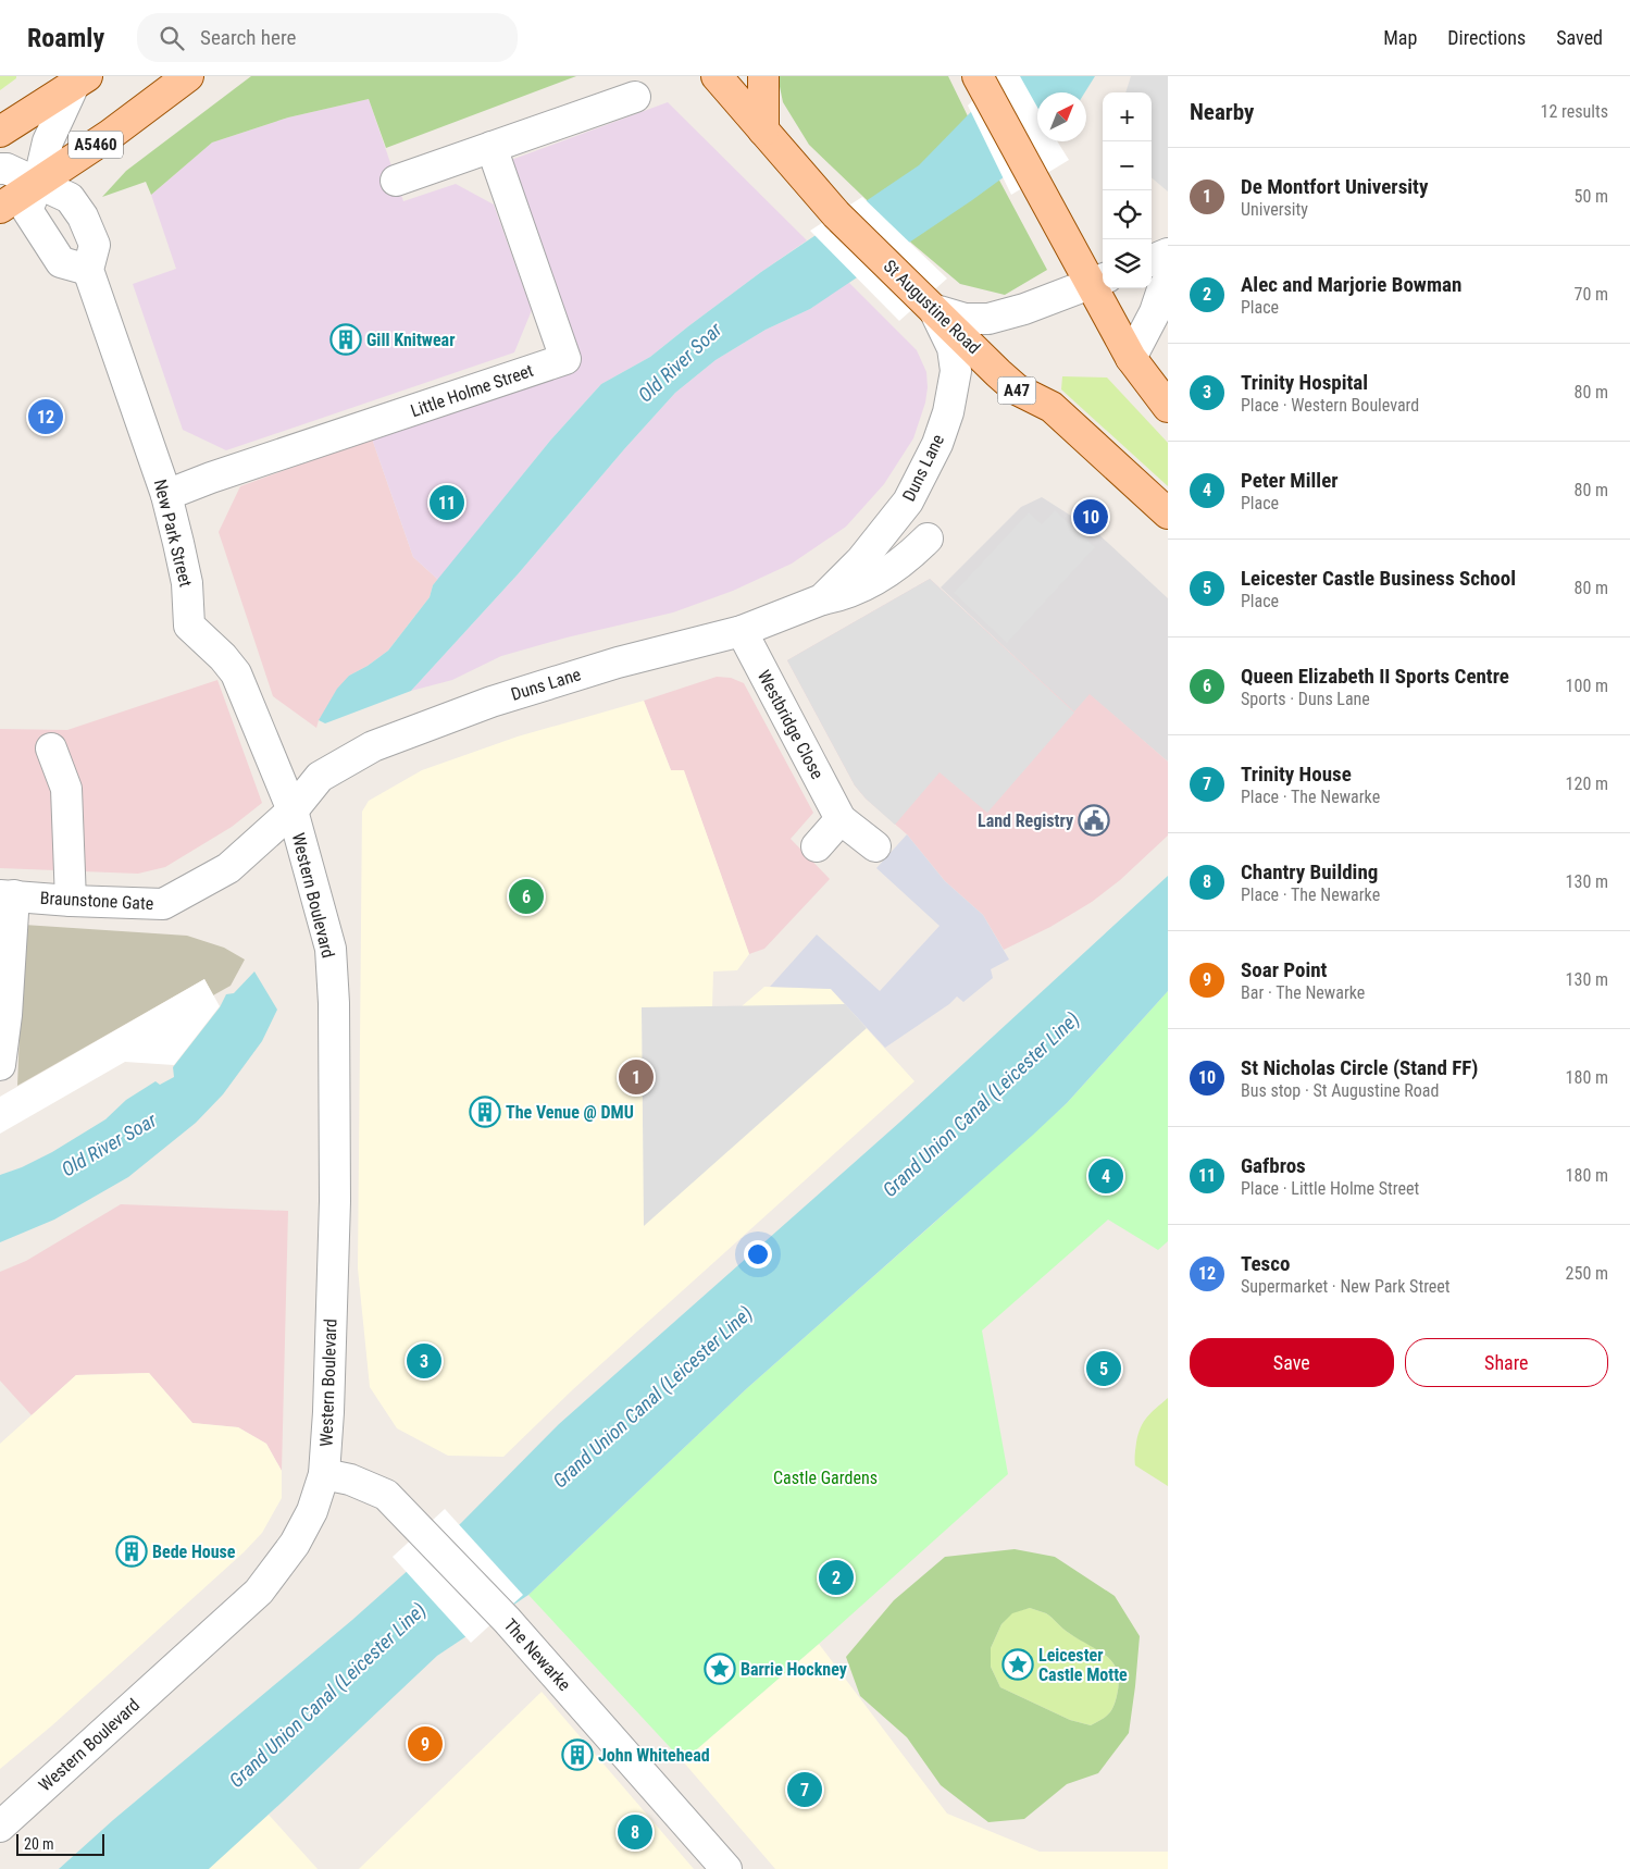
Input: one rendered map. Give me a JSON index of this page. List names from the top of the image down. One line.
{"streets":{"main road":["A5460","St Augustine Road","A47"],"street":["Little Holme Street","Duns Lane","New Park Street","Westbridge Close","Western Boulevard","Braunstone Gate","The Newarke"]},"crossings":[["St Augustine Road","Duns Lane"],["Little Holme Street","New Park Street"],["Duns Lane","New Park Street"],["Duns Lane","Westbridge Close"],["Duns Lane","Western Boulevard"],["Duns Lane","Braunstone Gate"],["New Park Street","Western Boulevard"],["New Park Street","Braunstone Gate"],["Western Boulevard","Braunstone Gate"],["Western Boulevard","The Newarke"]],"water":["Old River Soar","Grand Union Canal (Leicester Line)"],"parks":["Castle Gardens"],"places":{"building":["Gill Knitwear","The Venue @ DMU","Bede House","John Whitehead"],"public building":["Land Registry"],"place":["Leicester Castle Motte","Barrie Hockney"]},"scale_bar":"20 m","north":"top right","page":{"header":"Roamly","search":"Search here","nav":["Map","Directions","Saved"],"heading":["Nearby","12 results"],"map_buttons":["+","−"],"list":[{"mark":"1","name":"De Montfort University","note":"University","value":"50 m"},{"mark":"2","name":"Alec and Marjorie Bowman","note":"Place","value":"70 m"},{"mark":"3","name":"Trinity Hospital","note":"Place · Western Boulevard","value":"80 m"},{"mark":"4","name":"Peter Miller","note":"Place","value":"80 m"},{"mark":"5","name":"Leicester Castle Business School","note":"Place","value":"80 m"},{"mark":"6","name":"Queen Elizabeth II Sports Centre","note":"Sports · Duns Lane","value":"100 m"},{"mark":"7","name":"Trinity House","note":"Place · The Newarke","value":"120 m"},{"mark":"8","name":"Chantry Building","note":"Place · The Newarke","value":"130 m"},{"mark":"9","name":"Soar Point","note":"Bar · The Newarke","value":"130 m"},{"mark":"10","name":"St Nicholas Circle (Stand FF)","note":"Bus stop · St Augustine Road","value":"180 m"},{"mark":"11","name":"Gafbros","note":"Place · Little Holme Street","value":"180 m"},{"mark":"12","name":"Tesco","note":"Supermarket · New Park Street","value":"250 m"}],"pins":["12","11","10","6","1","4","3","5","2","9","7","8"],"buttons":["Save","Share"],"scale":"20 m"}}
